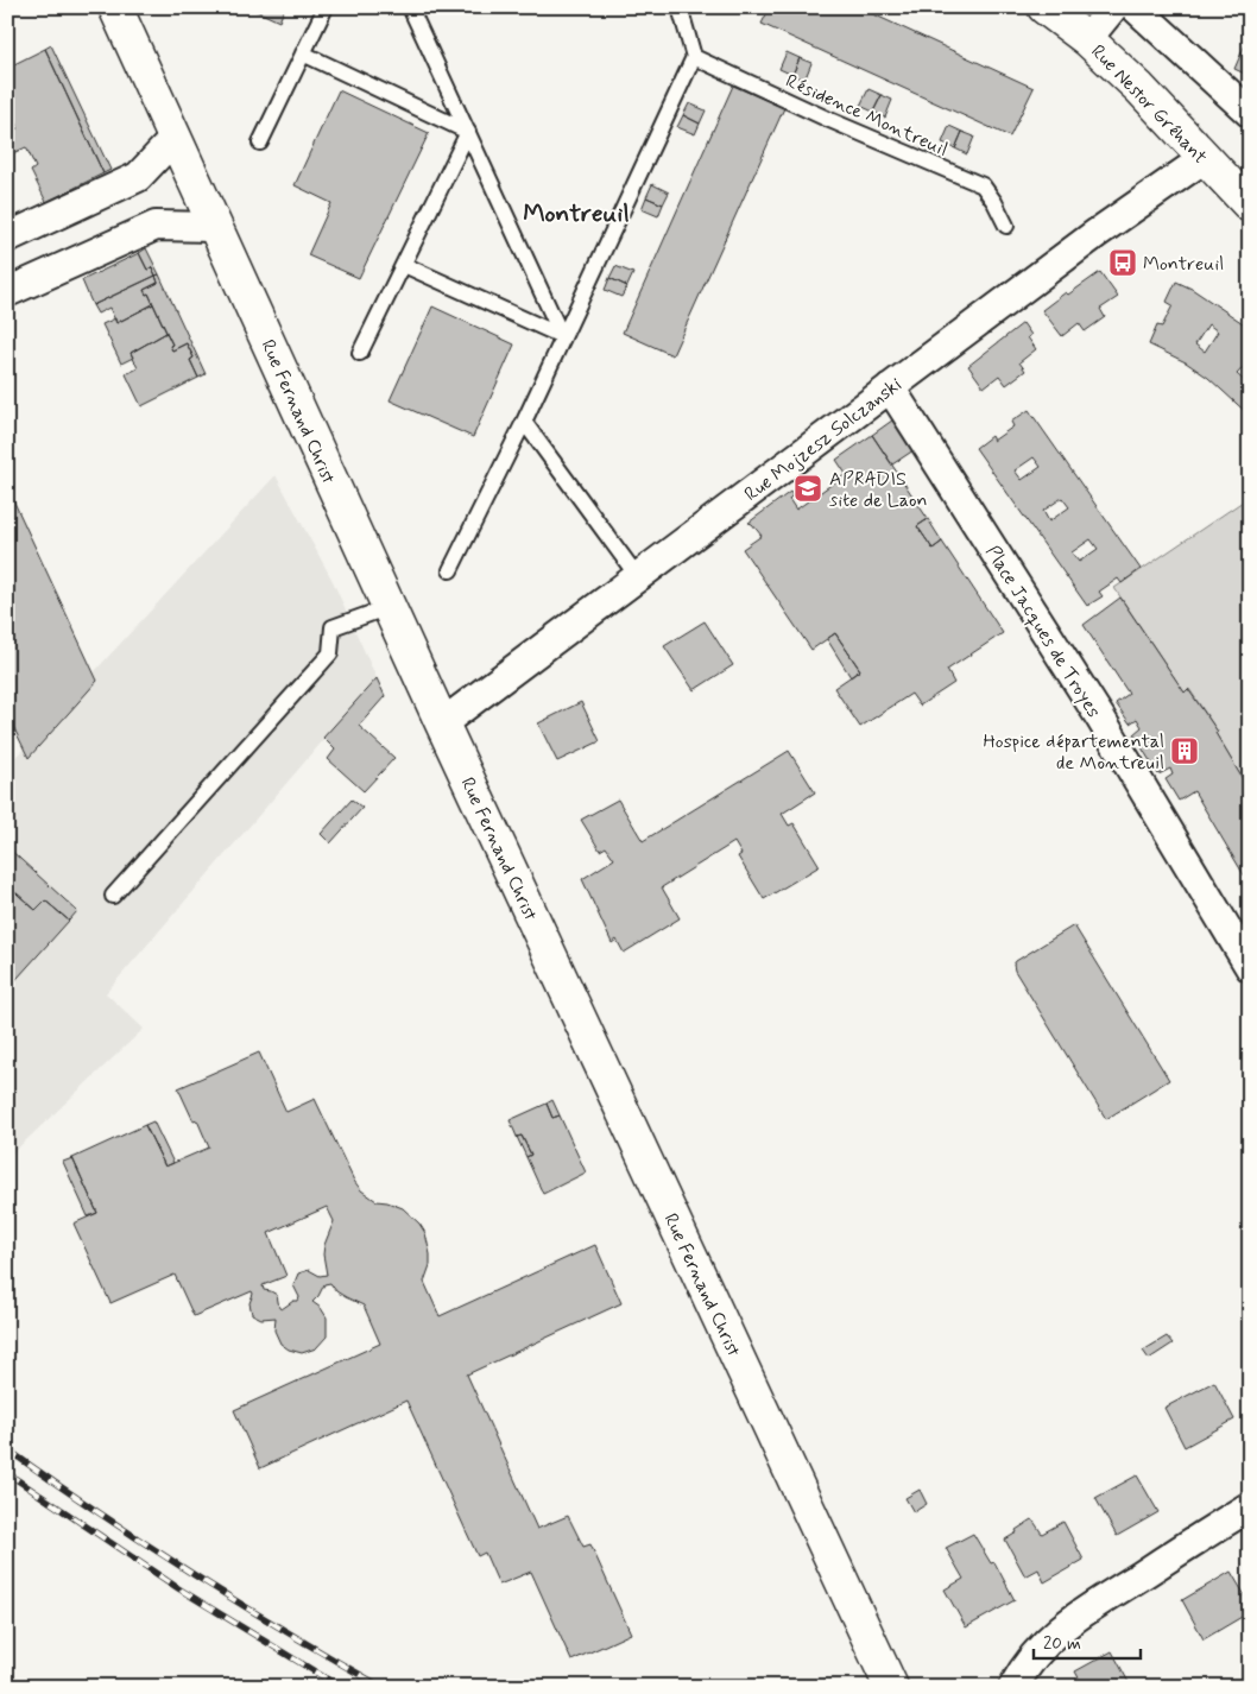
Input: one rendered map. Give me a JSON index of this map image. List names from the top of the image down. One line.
{"streets":{"main road":["Rue Nestor Gréhant","Rue Fernand Christ"],"street":["Rue Mojzesz Solczanski","Place Jacques de Troyes"],"lane":["Résidence Montreuil"]},"crossings":[["Rue Nestor Gréhant","Rue Mojzesz Solczanski"],["Rue Fernand Christ","Rue Mojzesz Solczanski"],["Rue Mojzesz Solczanski","Place Jacques de Troyes"]],"districts":["Montreuil"],"places":{"bus stop":["Montreuil"],"school or university":["APRADIS site de Laon"],"building":["Hospice départemental de Montreuil"]},"scale_bar":"20 m"}
